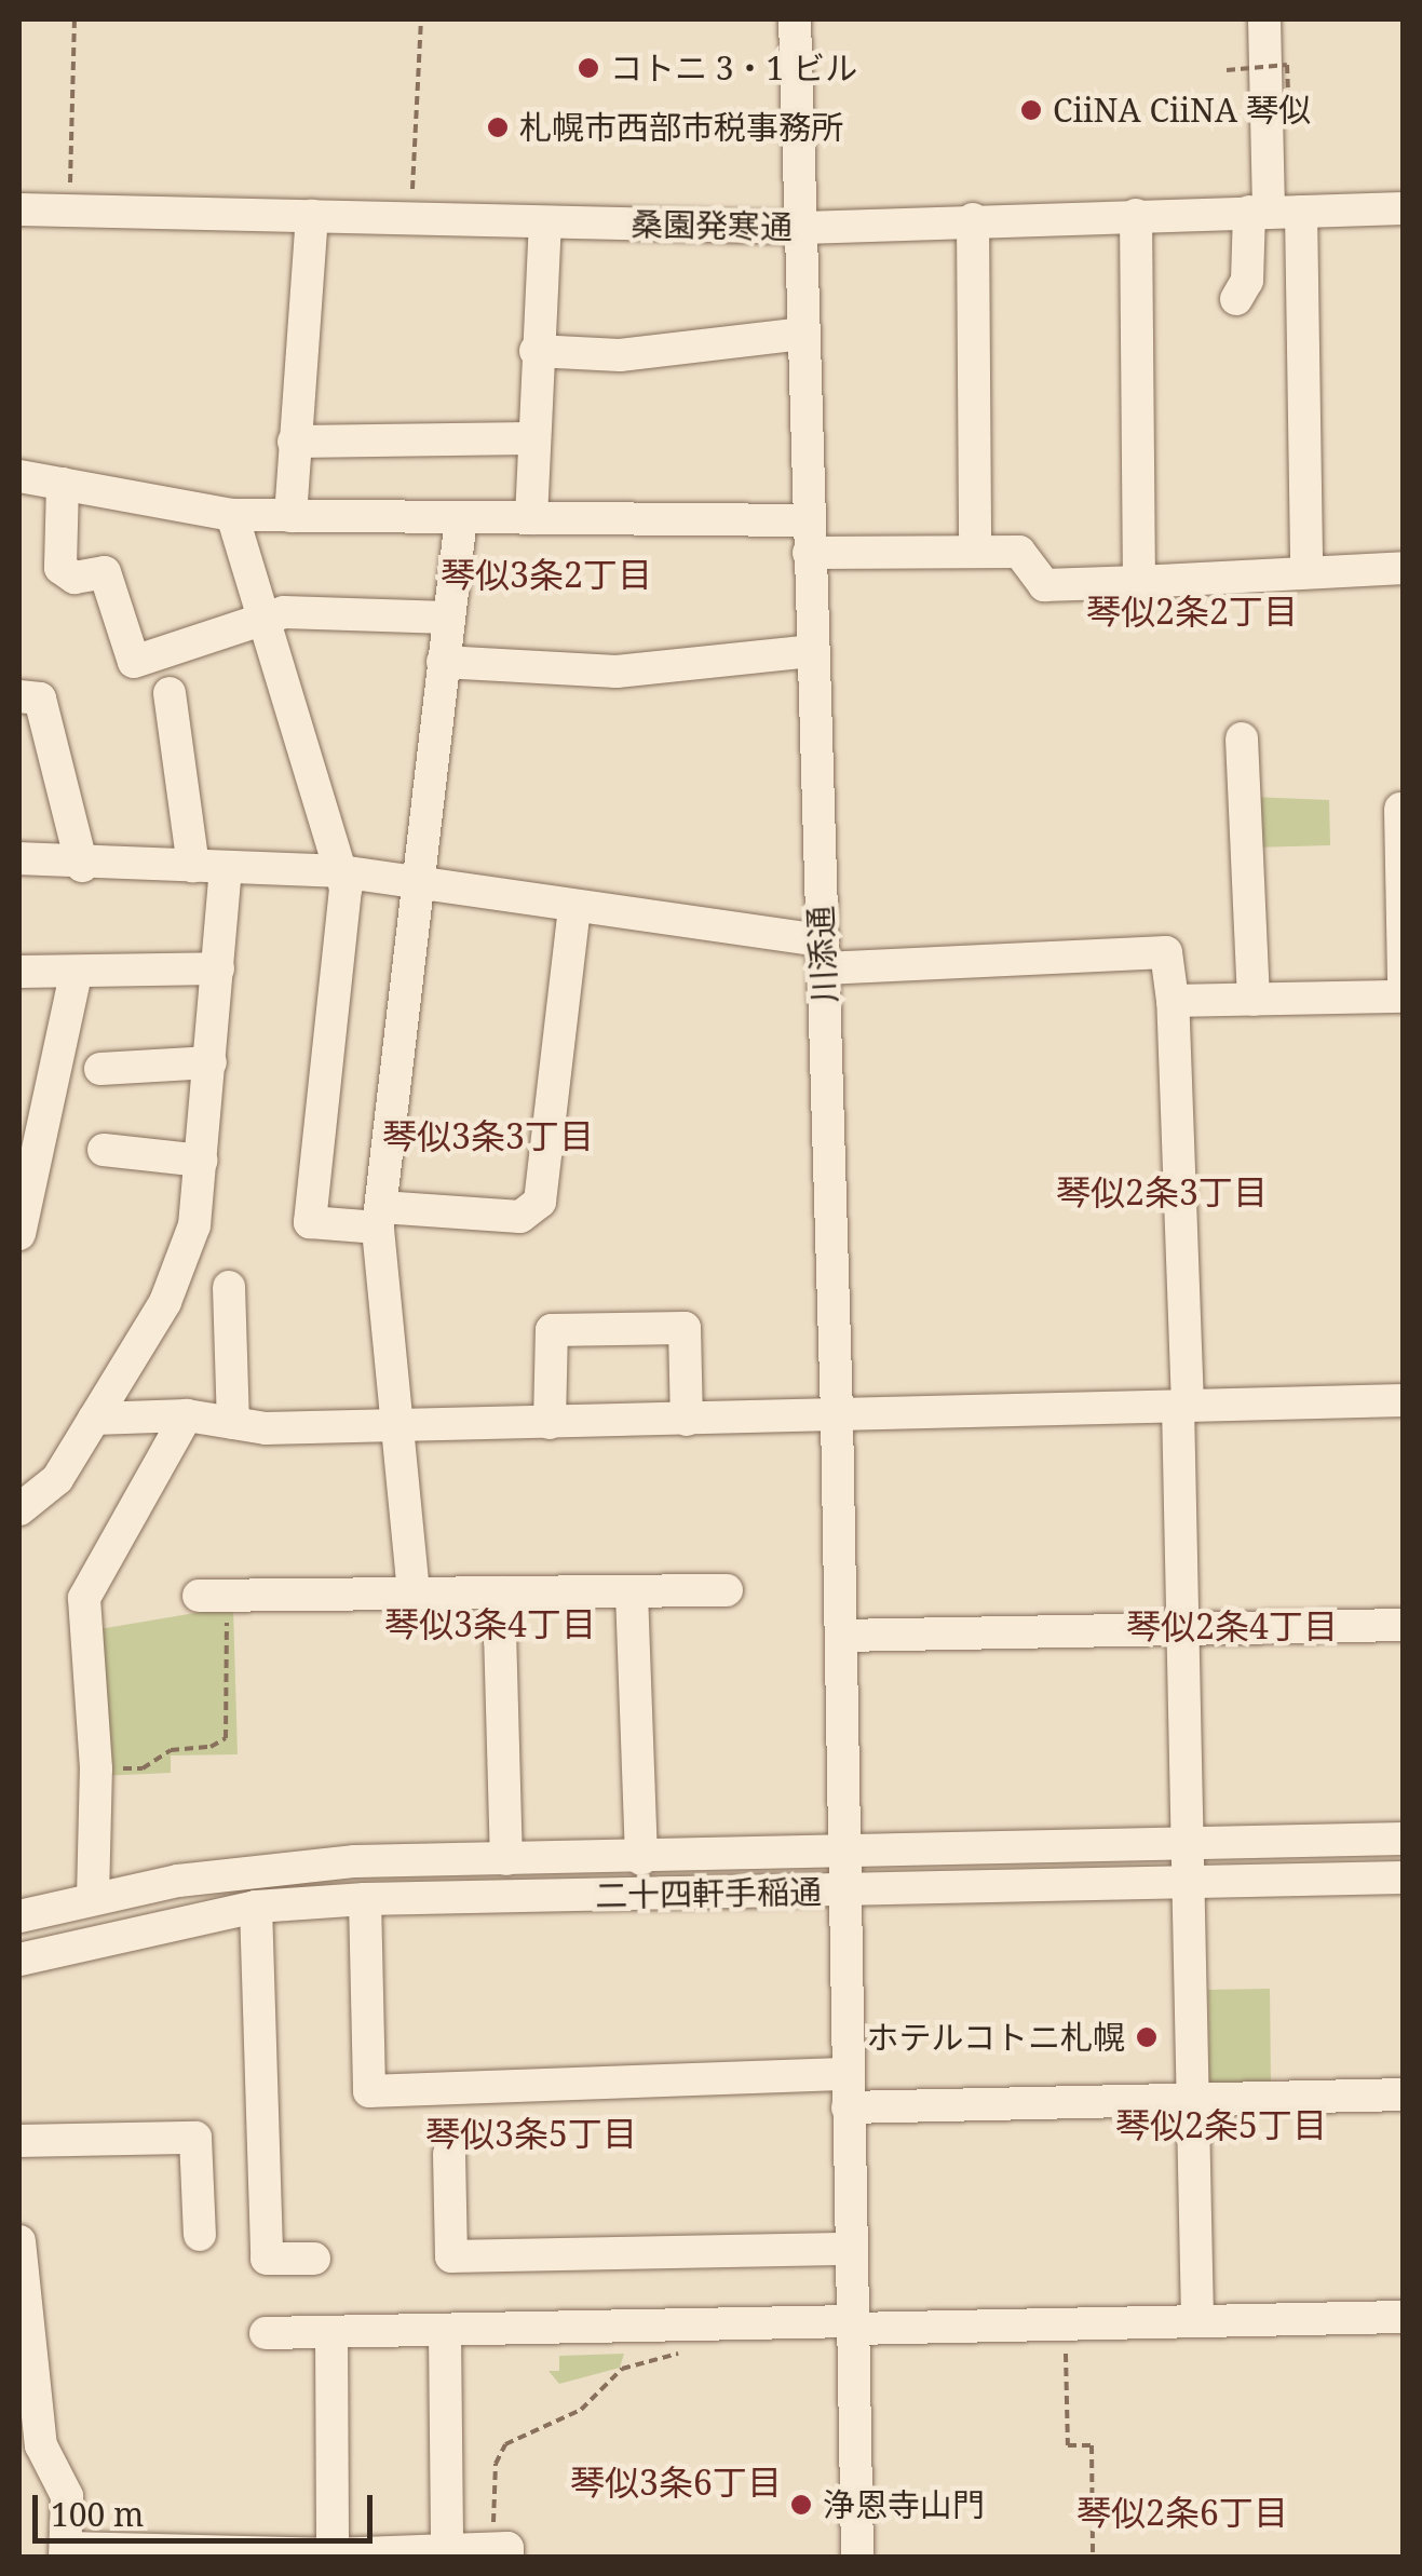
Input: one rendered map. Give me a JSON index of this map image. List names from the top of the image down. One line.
{"streets":{"street":["桑園発寒通","川添通","二十四軒手稲通"]},"crossings":[["桑園発寒通","川添通"],["川添通","二十四軒手稲通"]],"districts":["琴似3条2丁目","琴似2条2丁目","琴似3条3丁目","琴似2条3丁目","琴似3条4丁目","琴似2条4丁目","琴似2条5丁目","琴似3条5丁目","琴似3条6丁目","琴似2条6丁目"],"places":["コトニ 3・1 ビル","CiiNA CiiNA 琴似","札幌市西部市税事務所","ホテルコトニ札幌","浄恩寺山門"],"scale_bar":"100 m"}
